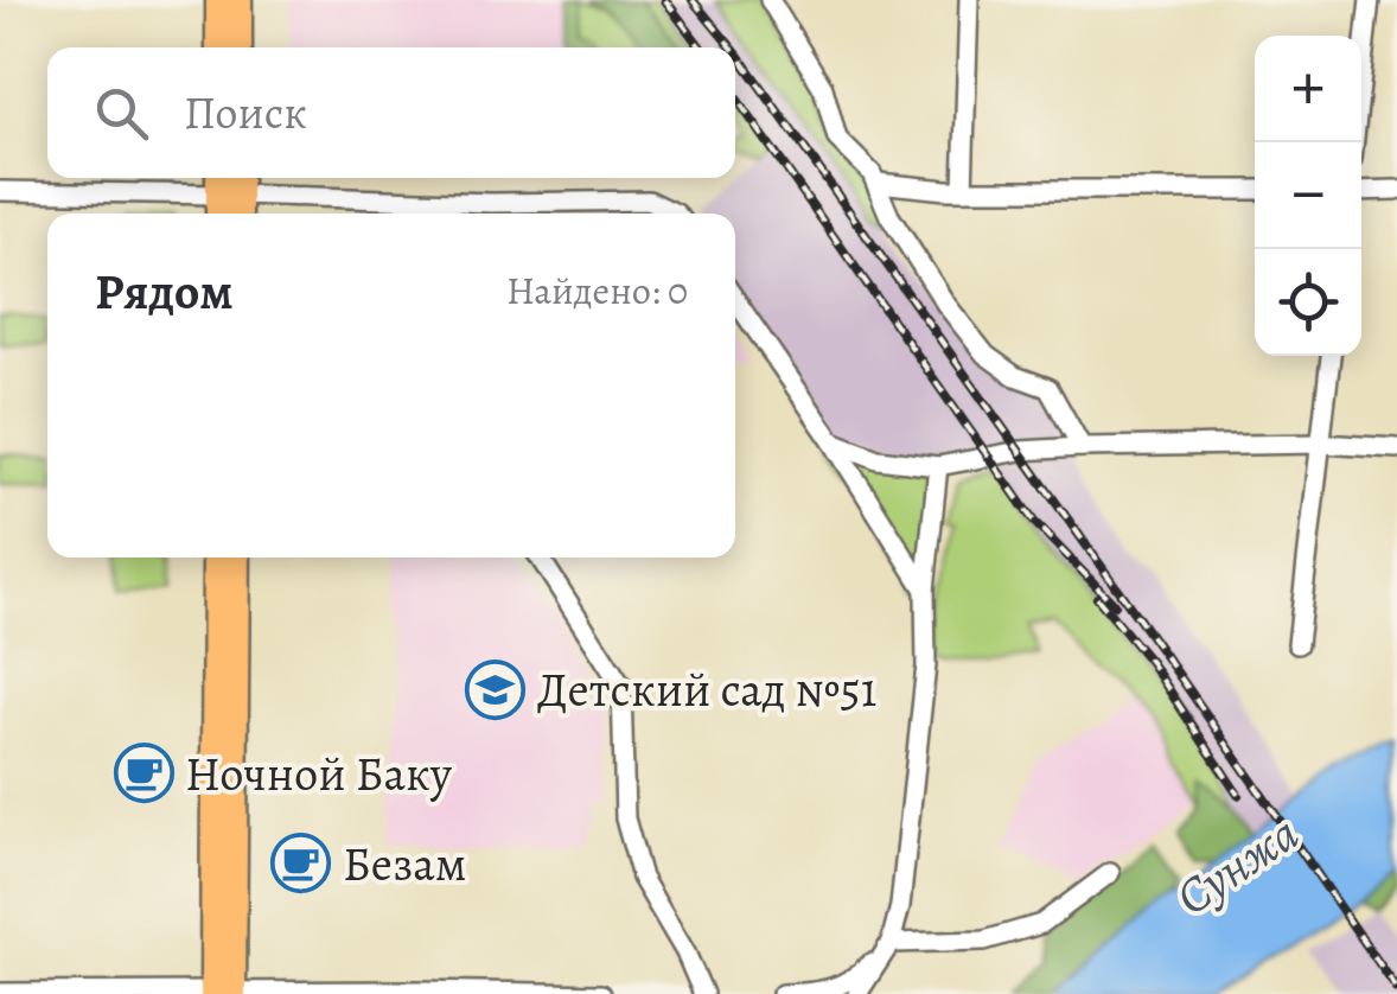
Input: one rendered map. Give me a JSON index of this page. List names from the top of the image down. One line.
{"water":["Сунжа"],"places":{"school or university":["Детский сад №51"],"cafe":["Ночной Баку","Безам"]},"page":{"map_buttons":["+","−"],"search":"Поиск","heading":["Рядом","Найдено: 0"]}}
